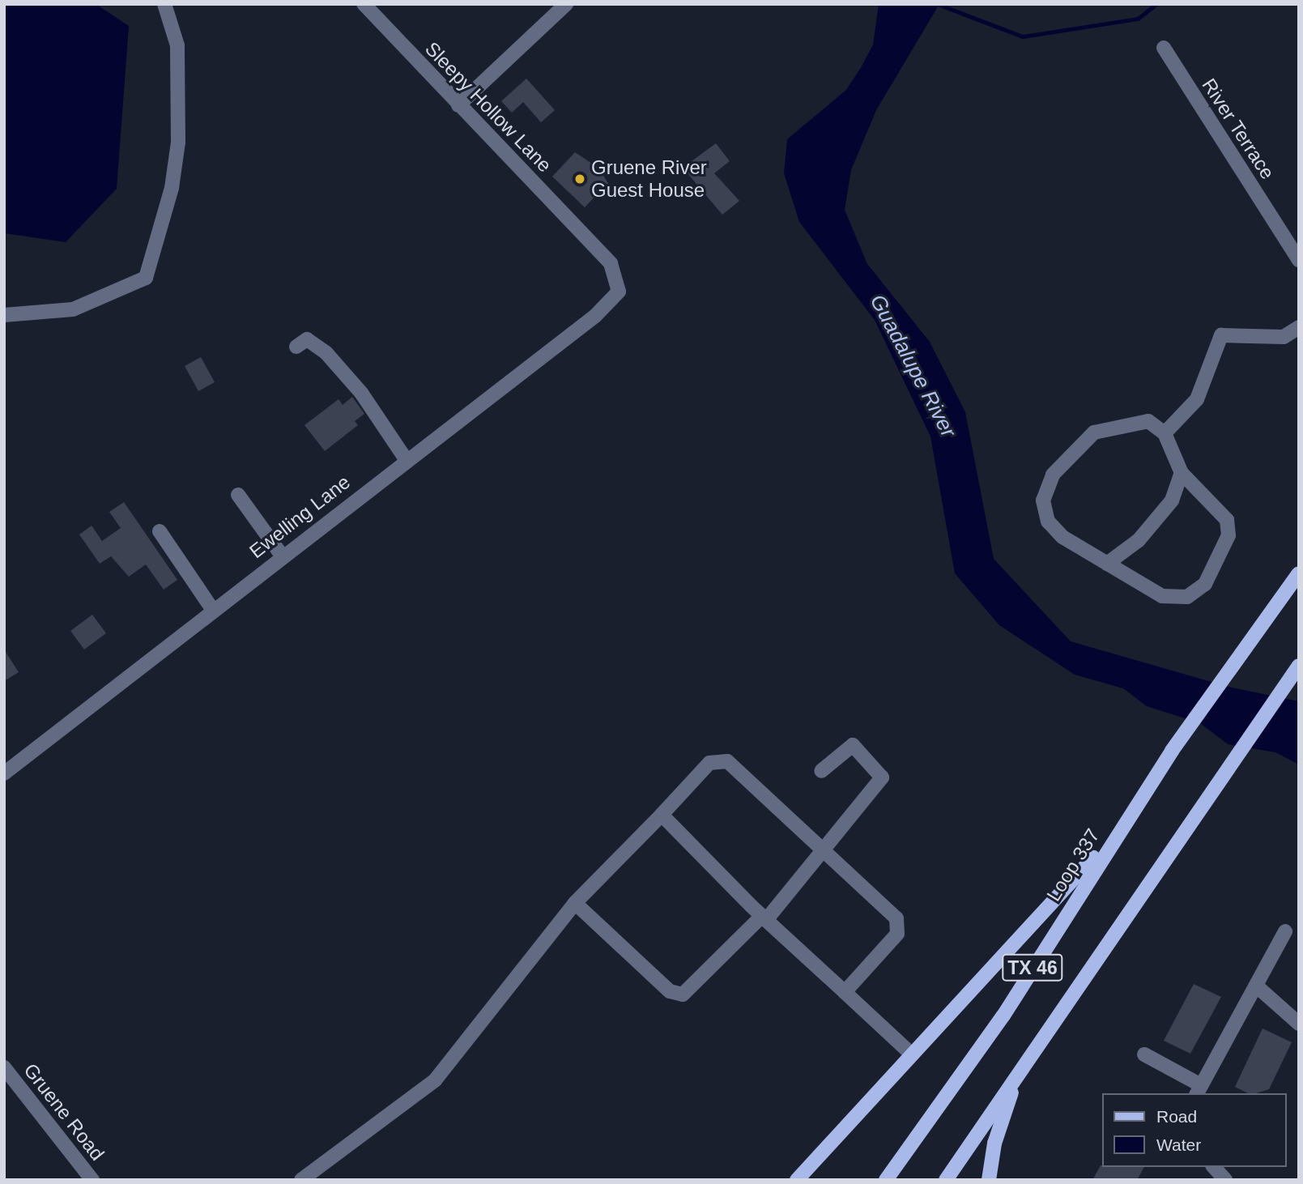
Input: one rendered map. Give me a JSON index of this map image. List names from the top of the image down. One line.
{"streets":{"main road":["Loop 337","TX 46"],"street":["Sleepy Hollow Lane","River Terrace","Ewelling Lane","Gruene Road"]},"crossings":[["Sleepy Hollow Lane","Ewelling Lane"]],"water":["Guadalupe River"],"places":["Gruene River Guest House"],"legend":["Road","Water"]}
